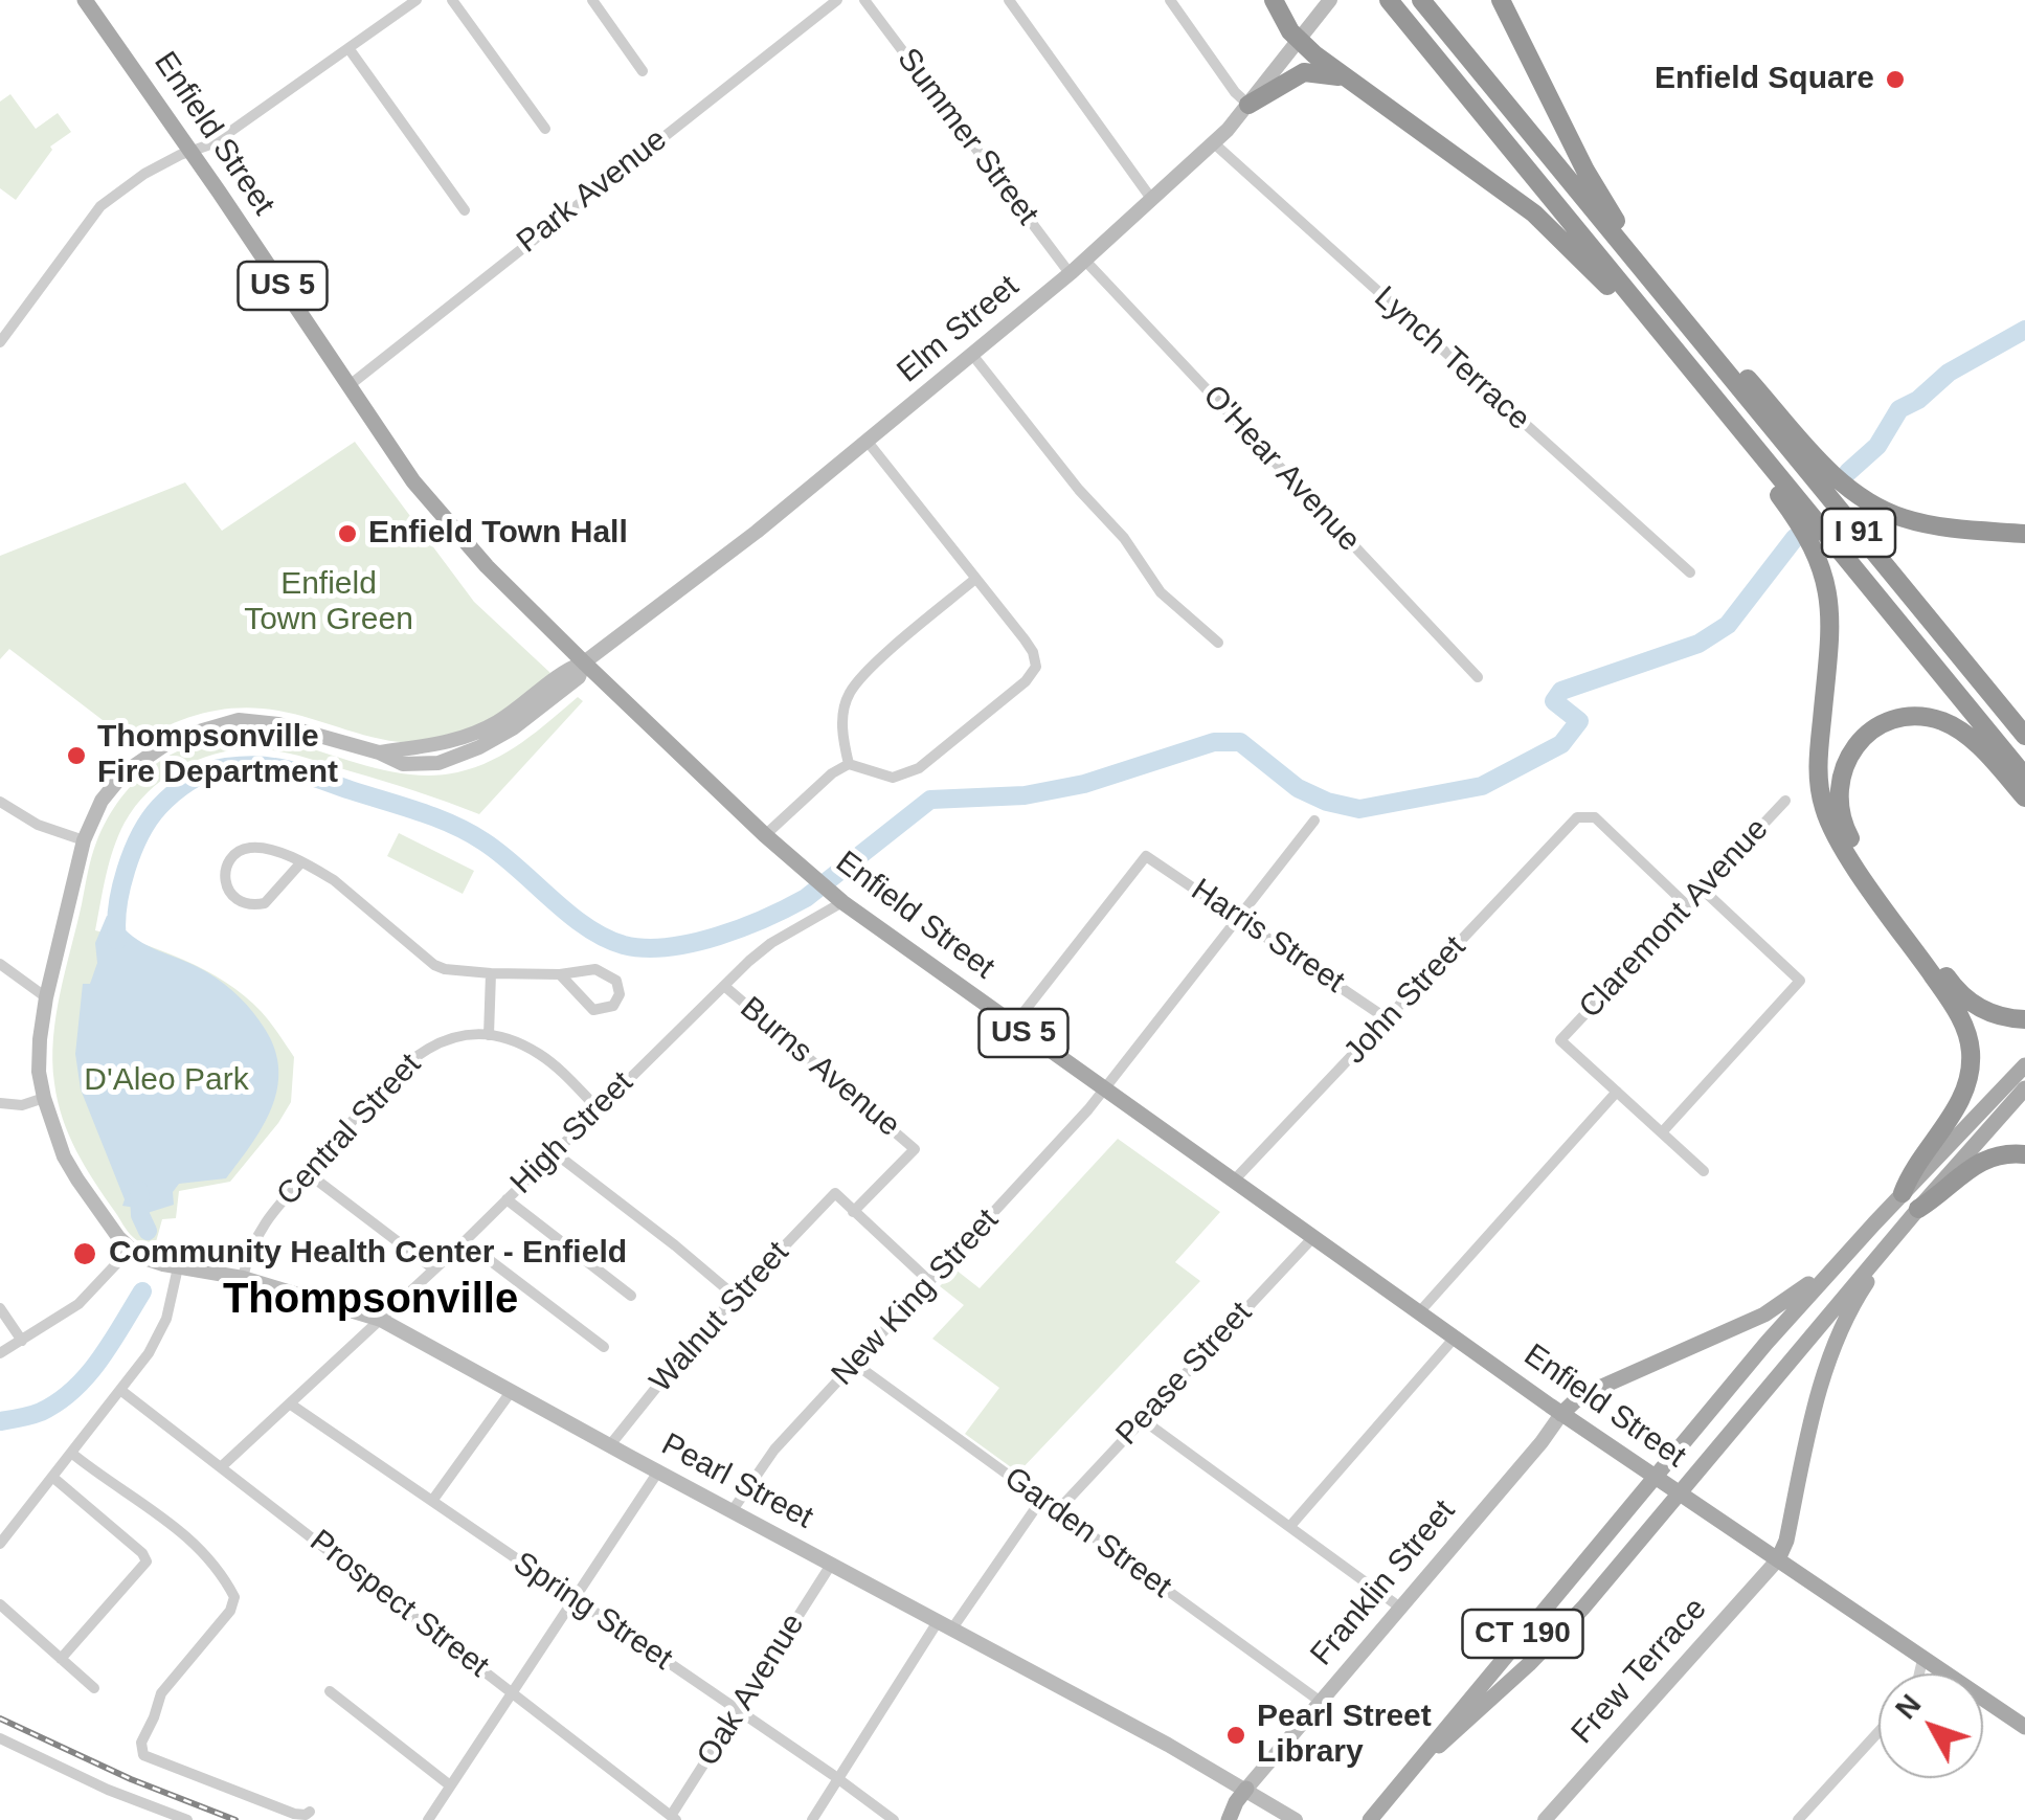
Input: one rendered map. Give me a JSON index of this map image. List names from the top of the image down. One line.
{"streets":{"highway":["I 91"],"main road":["Enfield Street","US 5","CT 190"],"street":["Summer Street","Park Avenue","Elm Street","Lynch Terrace","O'Hear Avenue","Claremont Avenue","Harris Street","John Street","Burns Avenue","Central Street","High Street","New King Street","Walnut Street","Pease Street","Pearl Street","Garden Street","Franklin Street","Prospect Street","Spring Street","Frew Terrace","Oak Avenue"]},"crossings":[["Enfield Street","Park Avenue"],["Enfield Street","Elm Street"],["Enfield Street","Harris Street"],["Enfield Street","John Street"],["Enfield Street","High Street"],["Enfield Street","New King Street"],["Enfield Street","Pease Street"],["Enfield Street","Franklin Street"],["Enfield Street","Frew Terrace"],["Summer Street","Elm Street"],["Elm Street","Lynch Terrace"],["Elm Street","O'Hear Avenue"],["Claremont Avenue","John Street"],["Harris Street","John Street"],["Harris Street","New King Street"],["Burns Avenue","High Street"],["Burns Avenue","Walnut Street"],["Central Street","Pearl Street"],["High Street","Pearl Street"],["High Street","Prospect Street"],["High Street","Spring Street"],["New King Street","Pearl Street"],["New King Street","Garden Street"],["Walnut Street","Pearl Street"],["Pease Street","Garden Street"],["Pearl Street","Franklin Street"],["Pearl Street","Oak Avenue"],["Garden Street","Franklin Street"],["Prospect Street","Oak Avenue"],["Spring Street","Oak Avenue"]],"districts":["Thompsonville"],"parks":["Enfield Town Green","D'Aleo Park"],"places":["Enfield Square","Enfield Town Hall","Thompsonville Fire Department","Community Health Center - Enfield","Pearl Street Library"],"north":"top left"}
